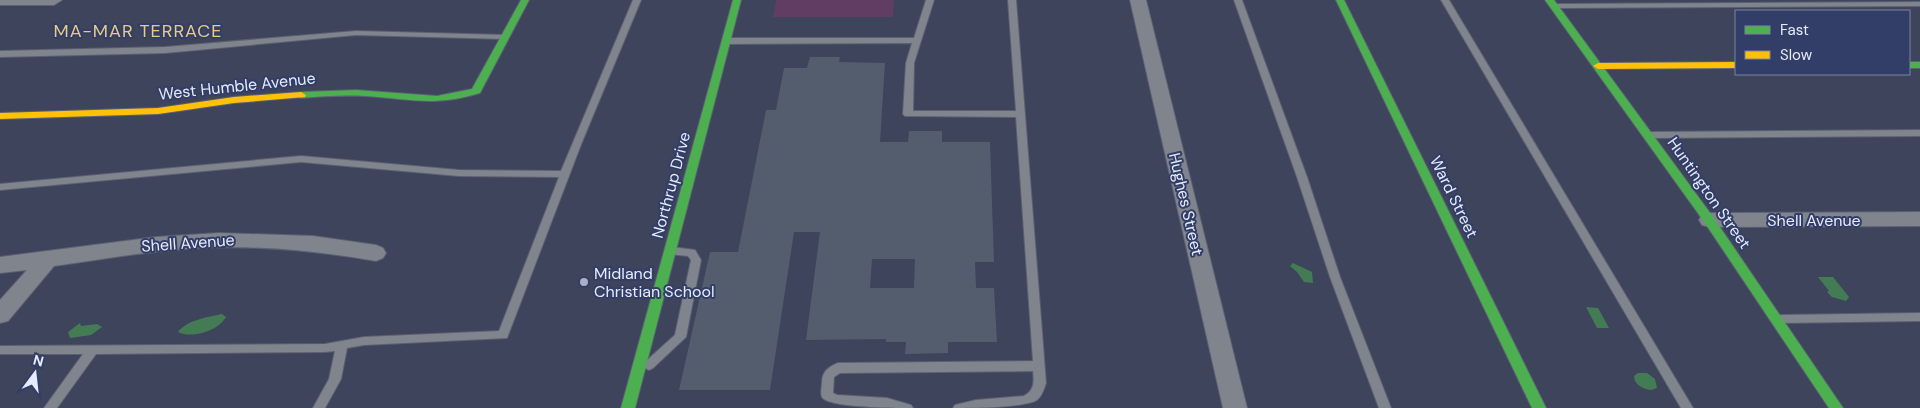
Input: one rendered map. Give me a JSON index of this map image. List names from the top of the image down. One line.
{"streets":{"street":["West Humble Avenue","Northrup Drive","Huntington Street","Ward Street","Hughes Street","Shell Avenue"]},"crossings":[["Huntington Street","Shell Avenue"]],"districts":["MA-MAR TERRACE"],"places":["Midland Christian School"],"legend":["Fast","Slow"],"north":"top"}
